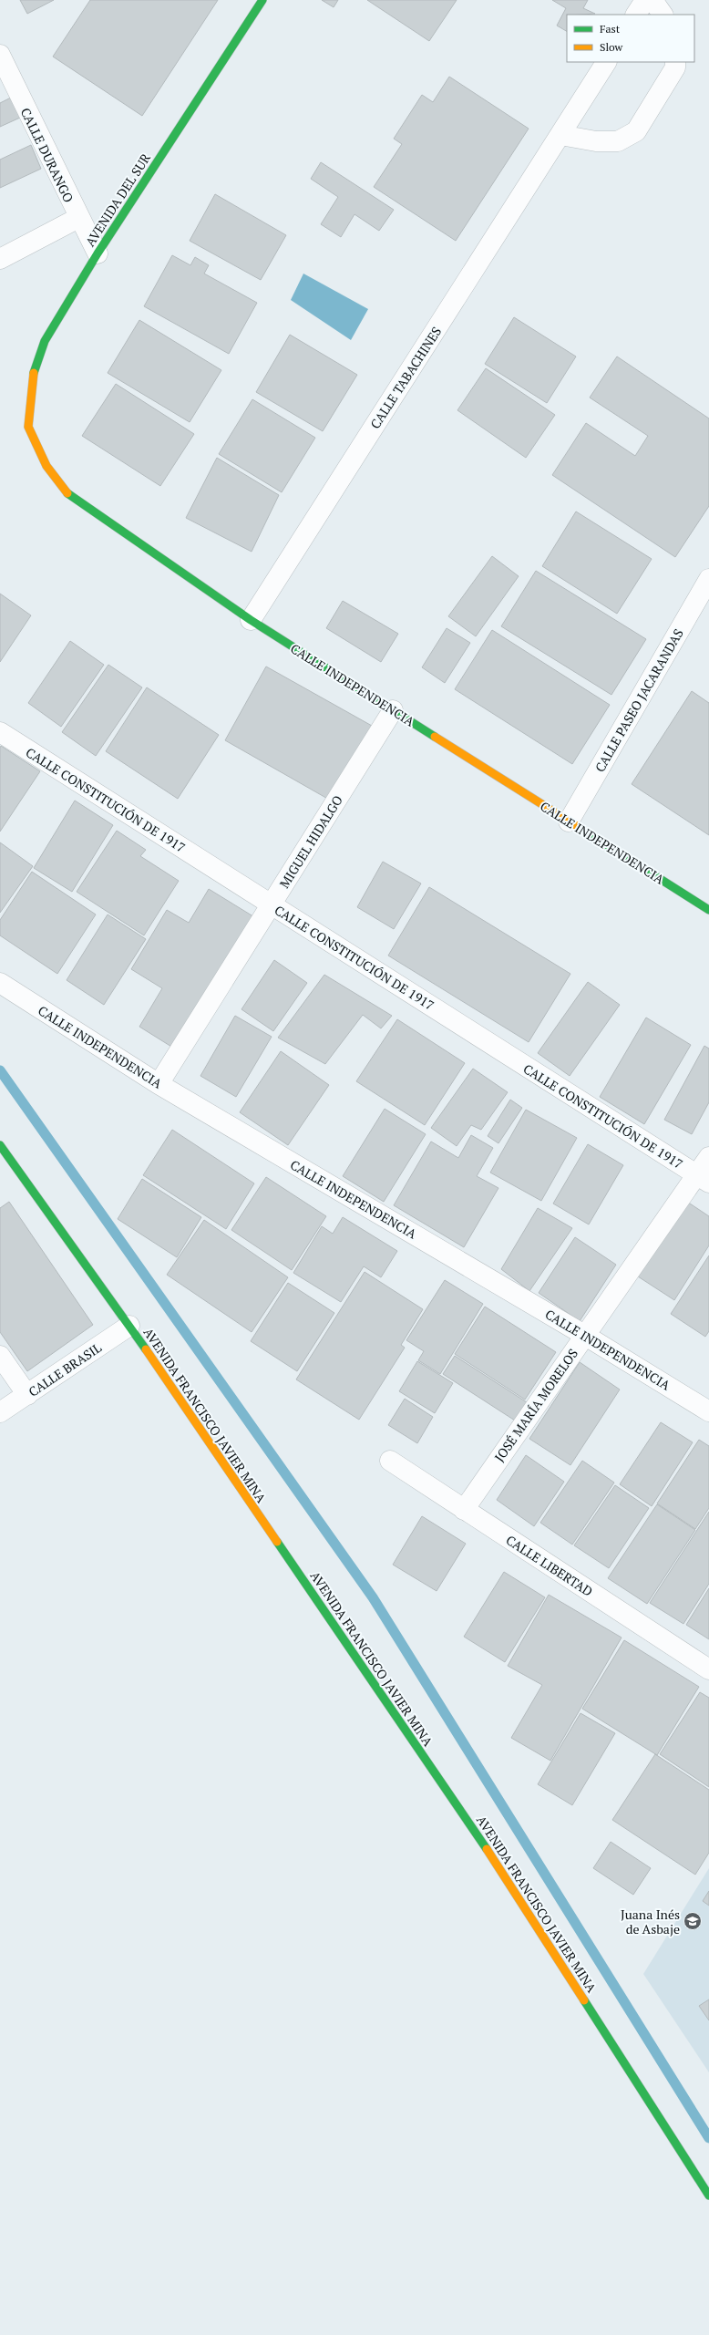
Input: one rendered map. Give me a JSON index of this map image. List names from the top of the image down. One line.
{"streets":{"street":["CALLE DURANGO","AVENIDA DEL SUR","CALLE TABACHINES","CALLE INDEPENDENCIA","CALLE PASEO JACARANDAS","CALLE CONSTITUCIÓN DE 1917","MIGUEL HIDALGO","CALLE BRASIL","JOSÉ MARÍA MORELOS","AVENIDA FRANCISCO JAVIER MINA","CALLE LIBERTAD"]},"crossings":[["CALLE DURANGO","AVENIDA DEL SUR"],["AVENIDA DEL SUR","CALLE INDEPENDENCIA"],["CALLE TABACHINES","CALLE INDEPENDENCIA"],["CALLE INDEPENDENCIA","CALLE PASEO JACARANDAS"],["CALLE INDEPENDENCIA","MIGUEL HIDALGO"],["CALLE INDEPENDENCIA","JOSÉ MARÍA MORELOS"],["CALLE CONSTITUCIÓN DE 1917","MIGUEL HIDALGO"],["CALLE CONSTITUCIÓN DE 1917","JOSÉ MARÍA MORELOS"],["CALLE BRASIL","AVENIDA FRANCISCO JAVIER MINA"],["JOSÉ MARÍA MORELOS","CALLE LIBERTAD"]],"places":{"school or university":["Juana Inés de Asbaje"]},"legend":["Fast","Slow"]}
